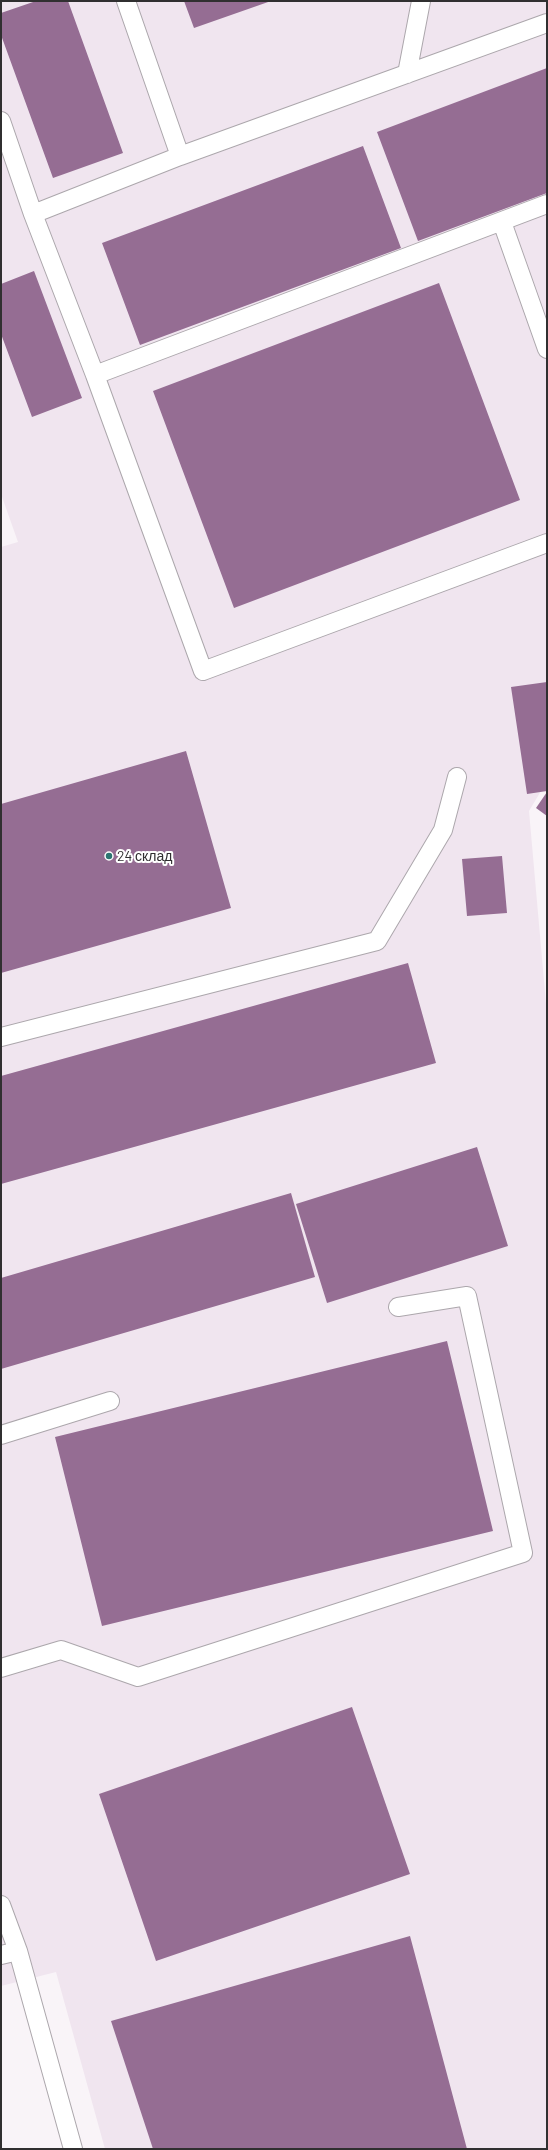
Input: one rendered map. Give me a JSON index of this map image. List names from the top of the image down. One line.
{"places":["24 склад"]}
